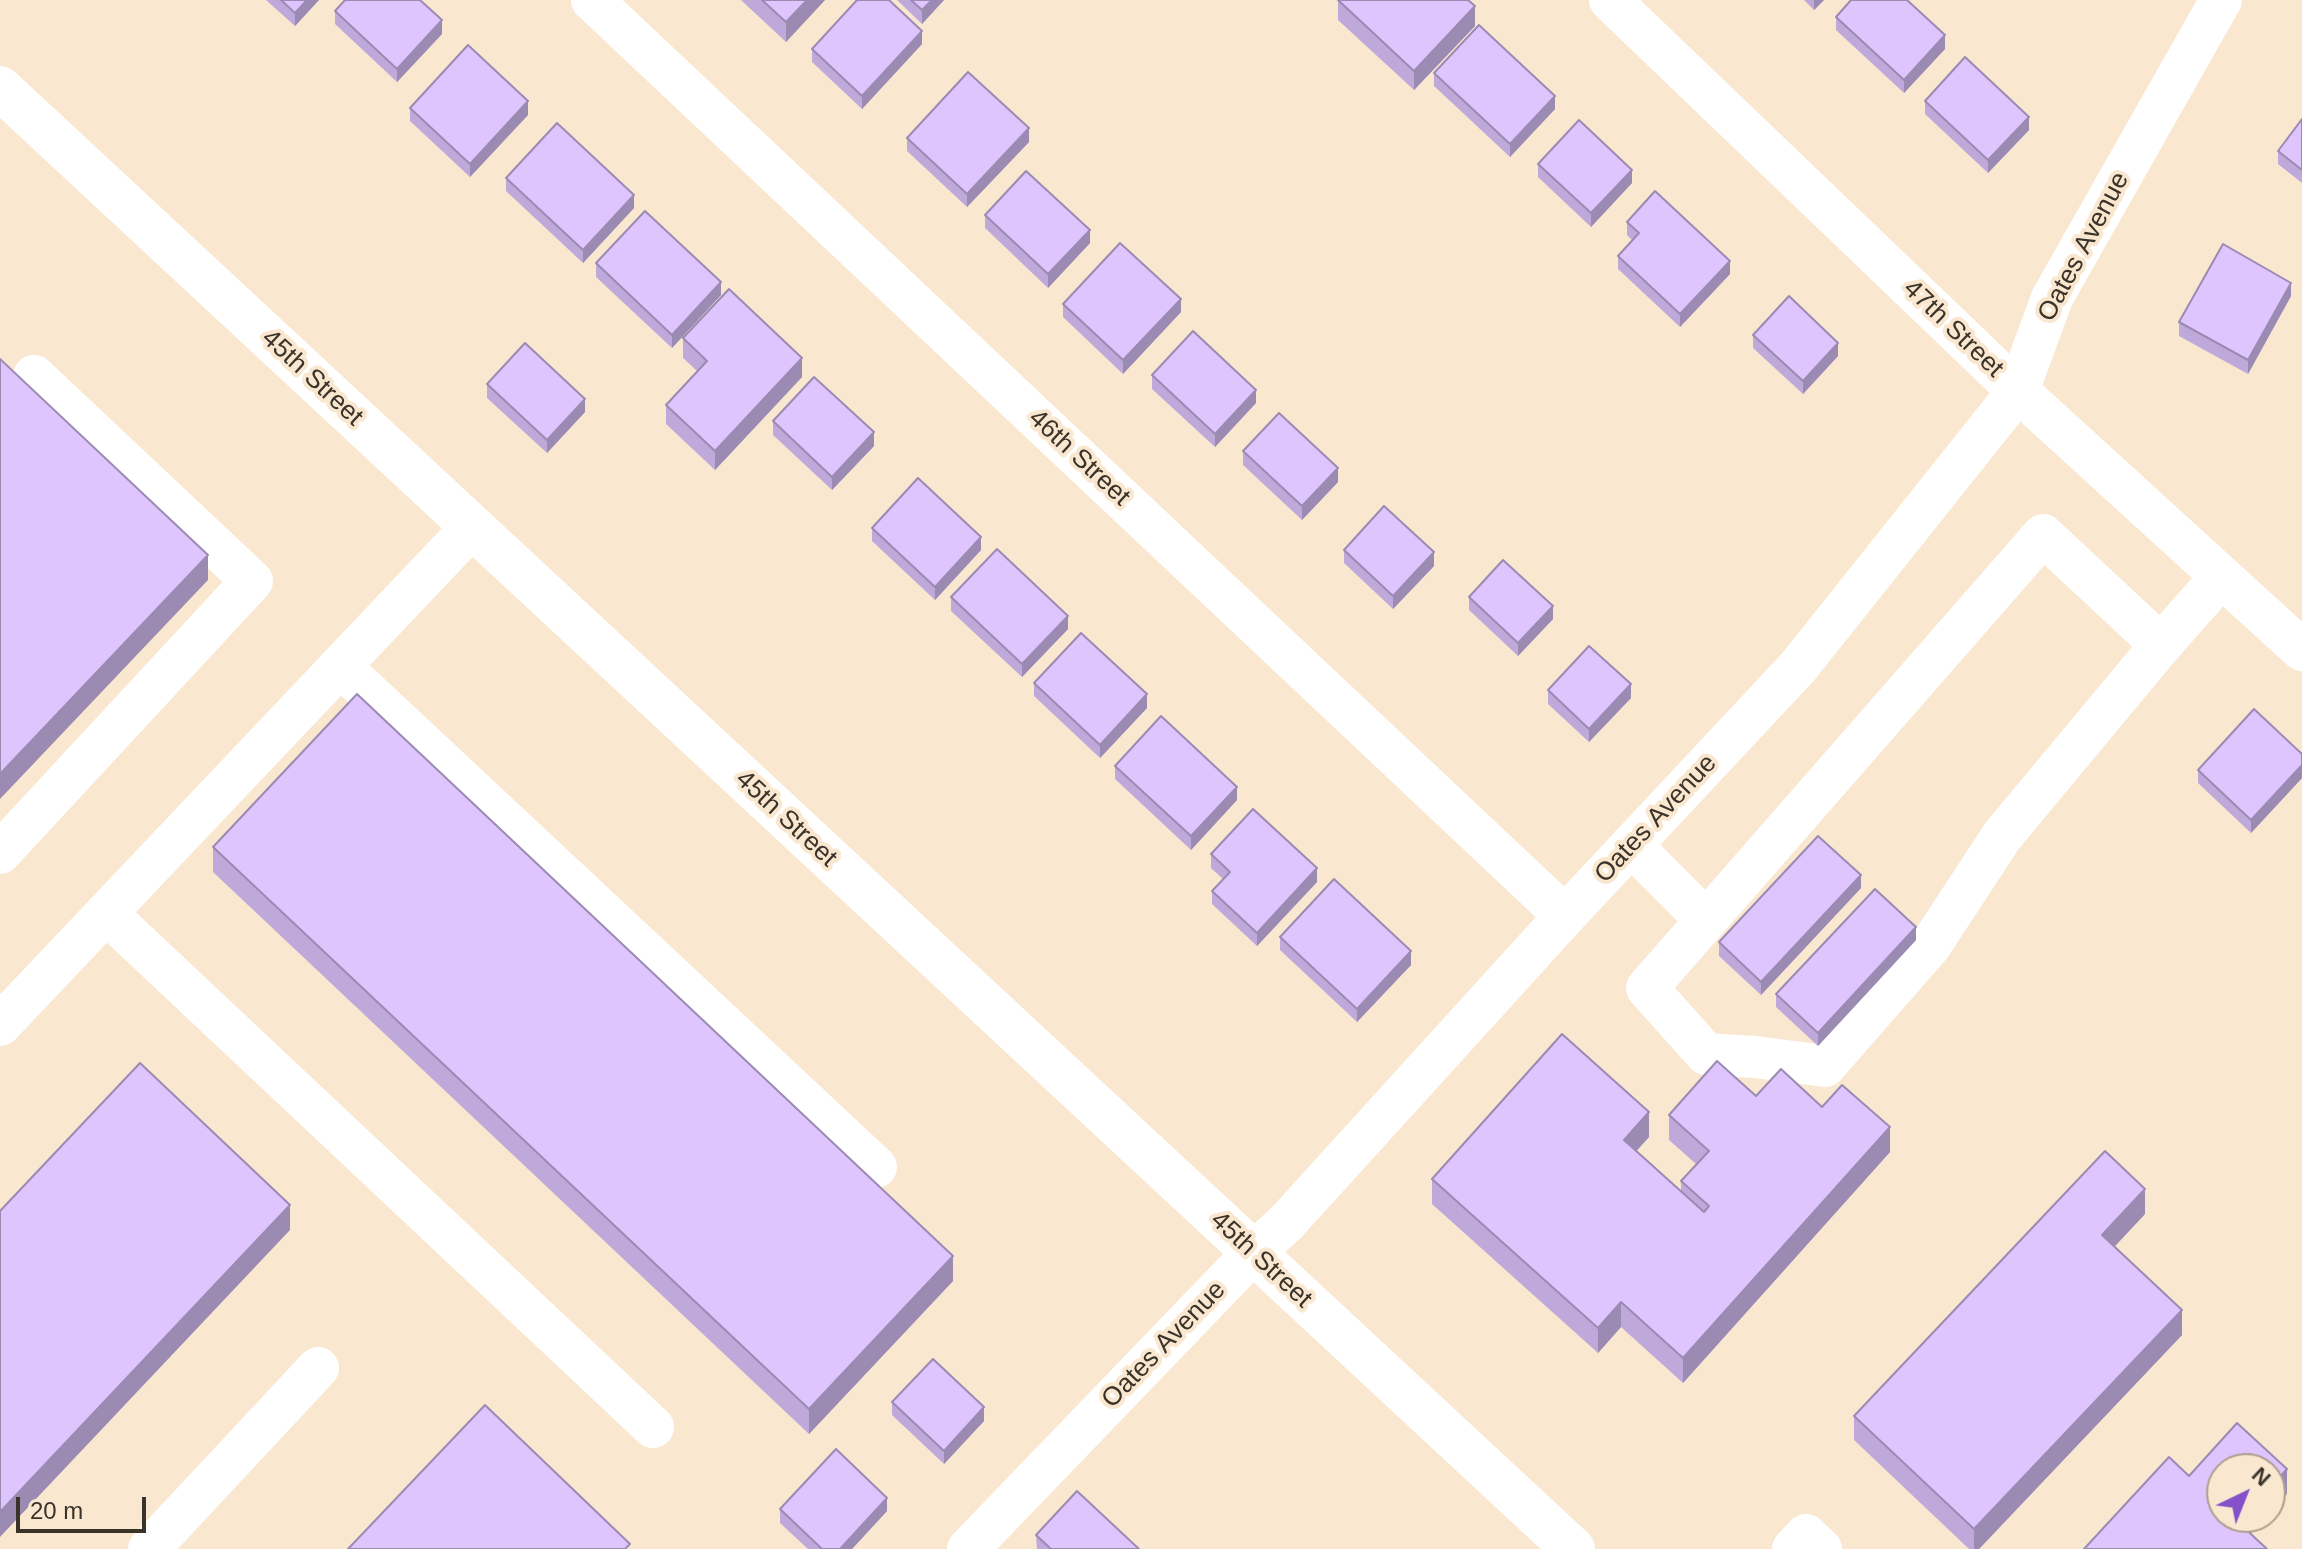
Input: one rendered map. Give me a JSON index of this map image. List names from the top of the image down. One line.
{"streets":{"main road":["45th Street"],"street":["Oates Avenue","47th Street","46th Street"]},"crossings":[["Oates Avenue","47th Street"],["Oates Avenue","45th Street"],["Oates Avenue","46th Street"]],"scale_bar":"20 m","north":"top right"}
